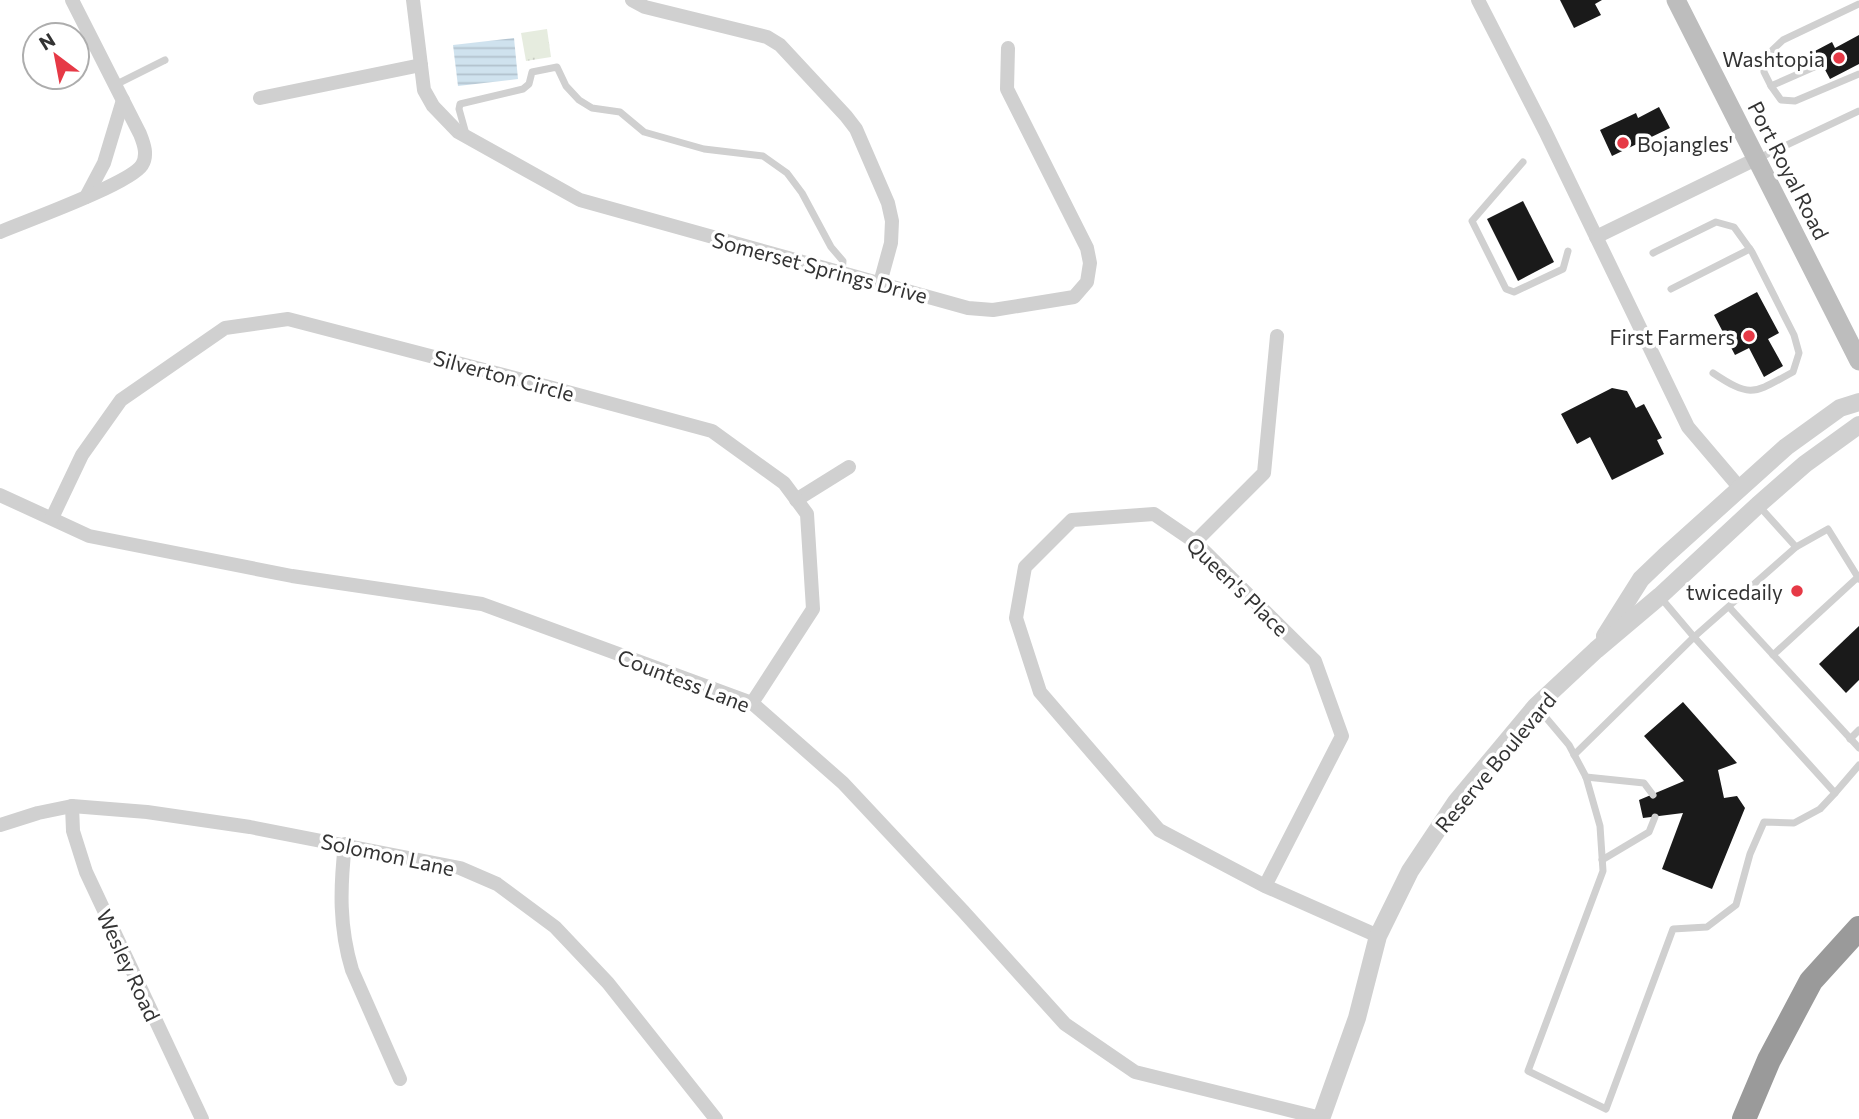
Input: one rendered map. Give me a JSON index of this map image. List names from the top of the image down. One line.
{"streets":{"main road":["Port Royal Road"],"street":["Somerset Springs Drive","Silverton Circle","Queen's Place","Countess Lane","Reserve Boulevard","Solomon Lane","Wesley Road"]},"crossings":[["Silverton Circle","Countess Lane"],["Queen's Place","Reserve Boulevard"],["Countess Lane","Reserve Boulevard"],["Solomon Lane","Wesley Road"]],"places":["Washtopia","Bojangles'","First Farmers","twicedaily"],"north":"top left"}
